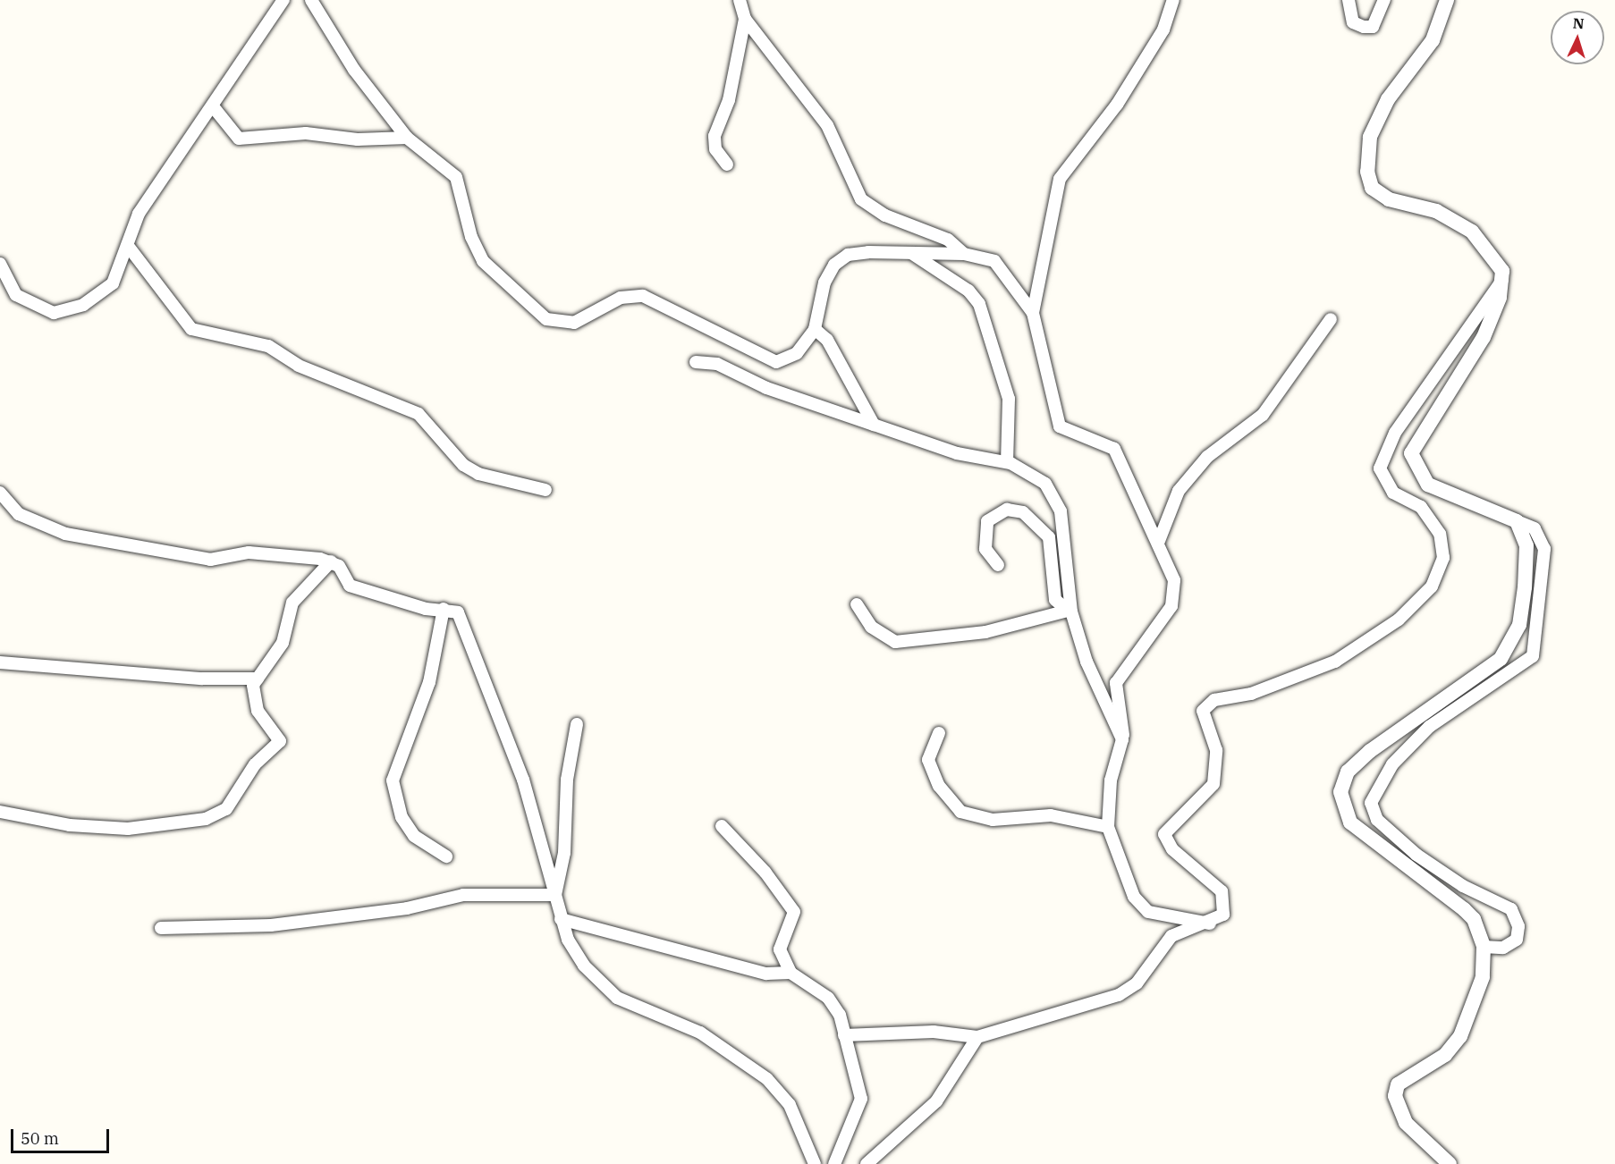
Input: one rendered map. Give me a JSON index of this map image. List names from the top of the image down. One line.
{"scale_bar":"50 m","north":"top"}
